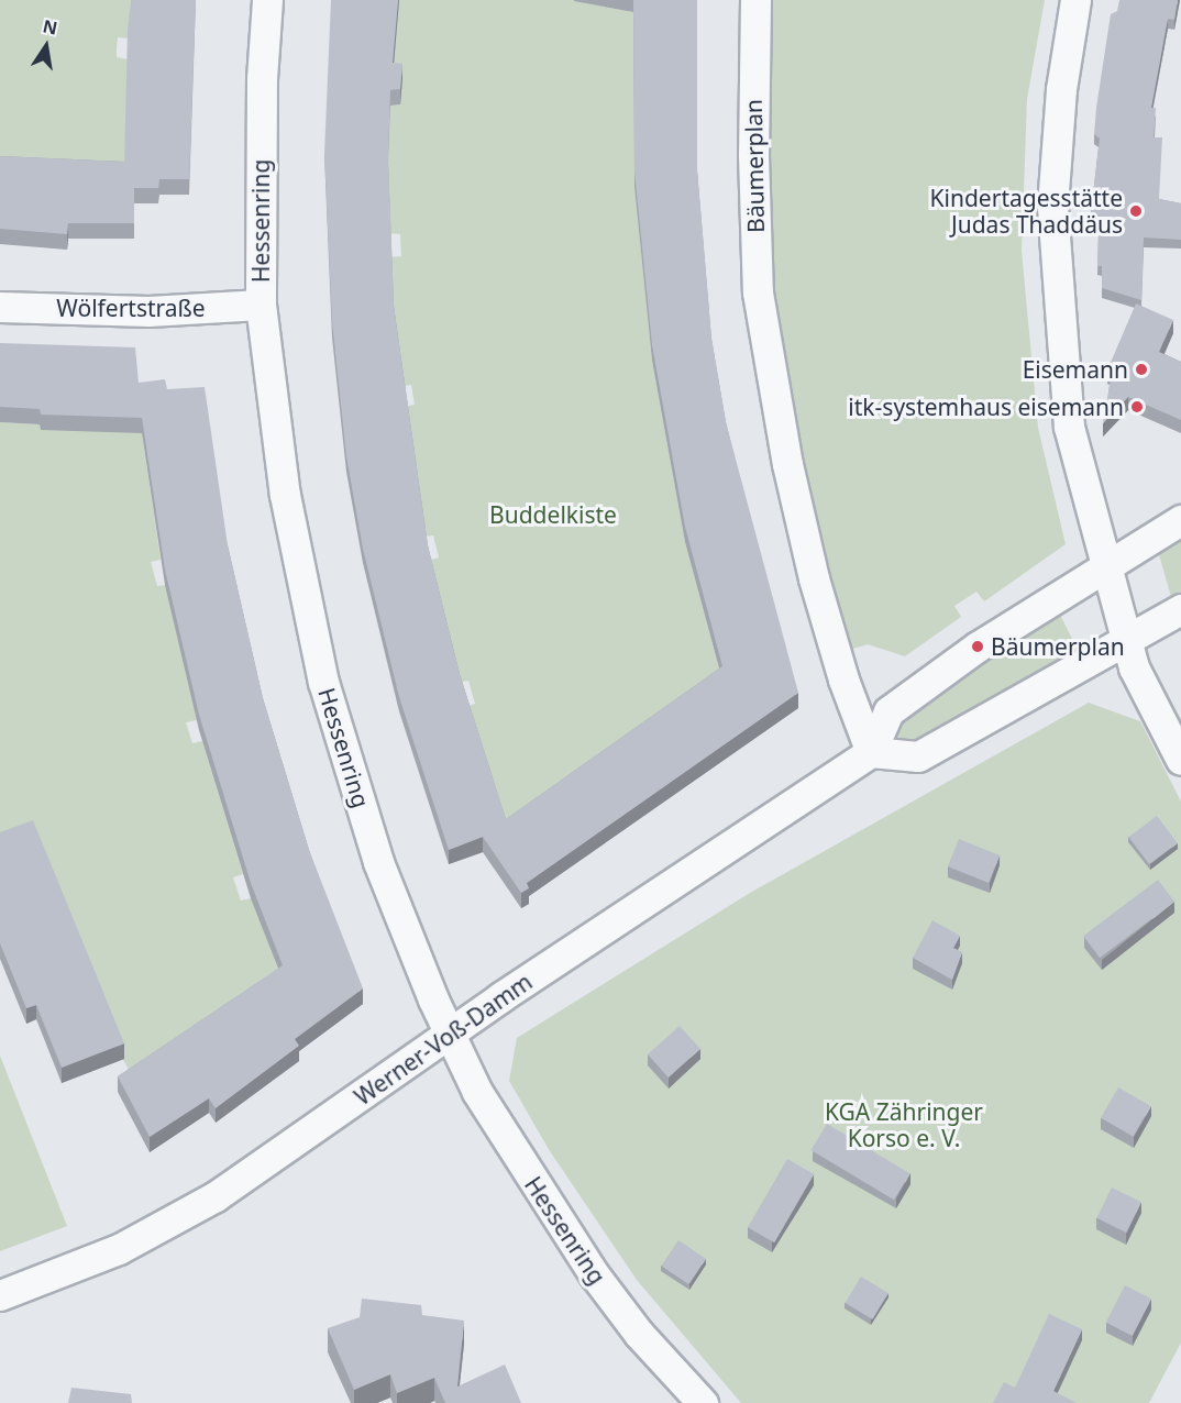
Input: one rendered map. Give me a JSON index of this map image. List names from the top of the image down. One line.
{"streets":{"street":["Bäumerplan","Hessenring","Wölfertstraße","Werner-Voß-Damm"]},"crossings":[["Bäumerplan","Werner-Voß-Damm"],["Hessenring","Wölfertstraße"],["Hessenring","Werner-Voß-Damm"]],"parks":["Buddelkiste","KGA Zähringer Korso e. V."],"places":["Kindertagesstätte Judas Thaddäus","Eisemann","itk-systemhaus eisemann","Bäumerplan"],"north":"top"}
